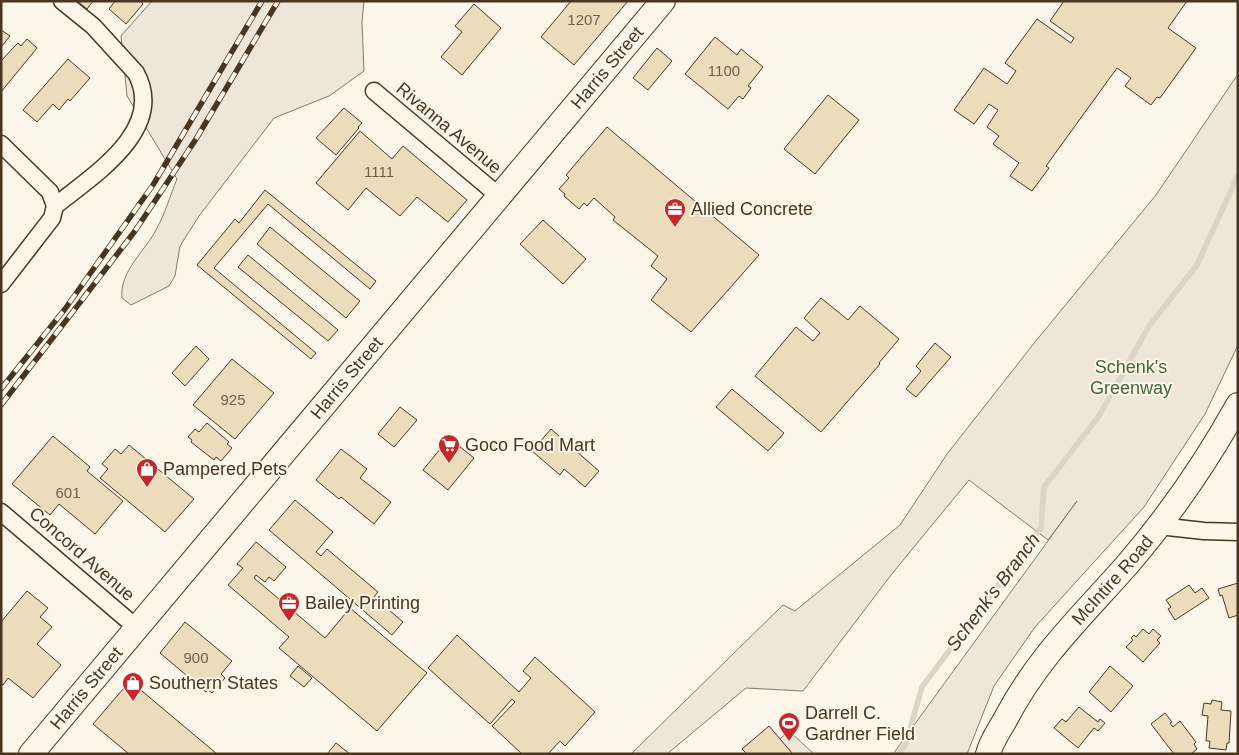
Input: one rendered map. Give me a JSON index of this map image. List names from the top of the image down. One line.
{"streets":{"street":["Harris Street","Rivanna Avenue","Concord Avenue","McIntire Road"]},"crossings":[["Harris Street","Rivanna Avenue"],["Harris Street","Concord Avenue"]],"water":["Schenk's Branch"],"parks":["Schenk's Greenway"],"places":{"office":["Allied Concrete","Bailey Printing"],"supermarket":["Goco Food Mart"],"shop":["Pampered Pets","Southern States"],"sports":["Darrell C. Gardner Field"]},"house_numbers":["1207","1100","1111","925","601","900"]}
